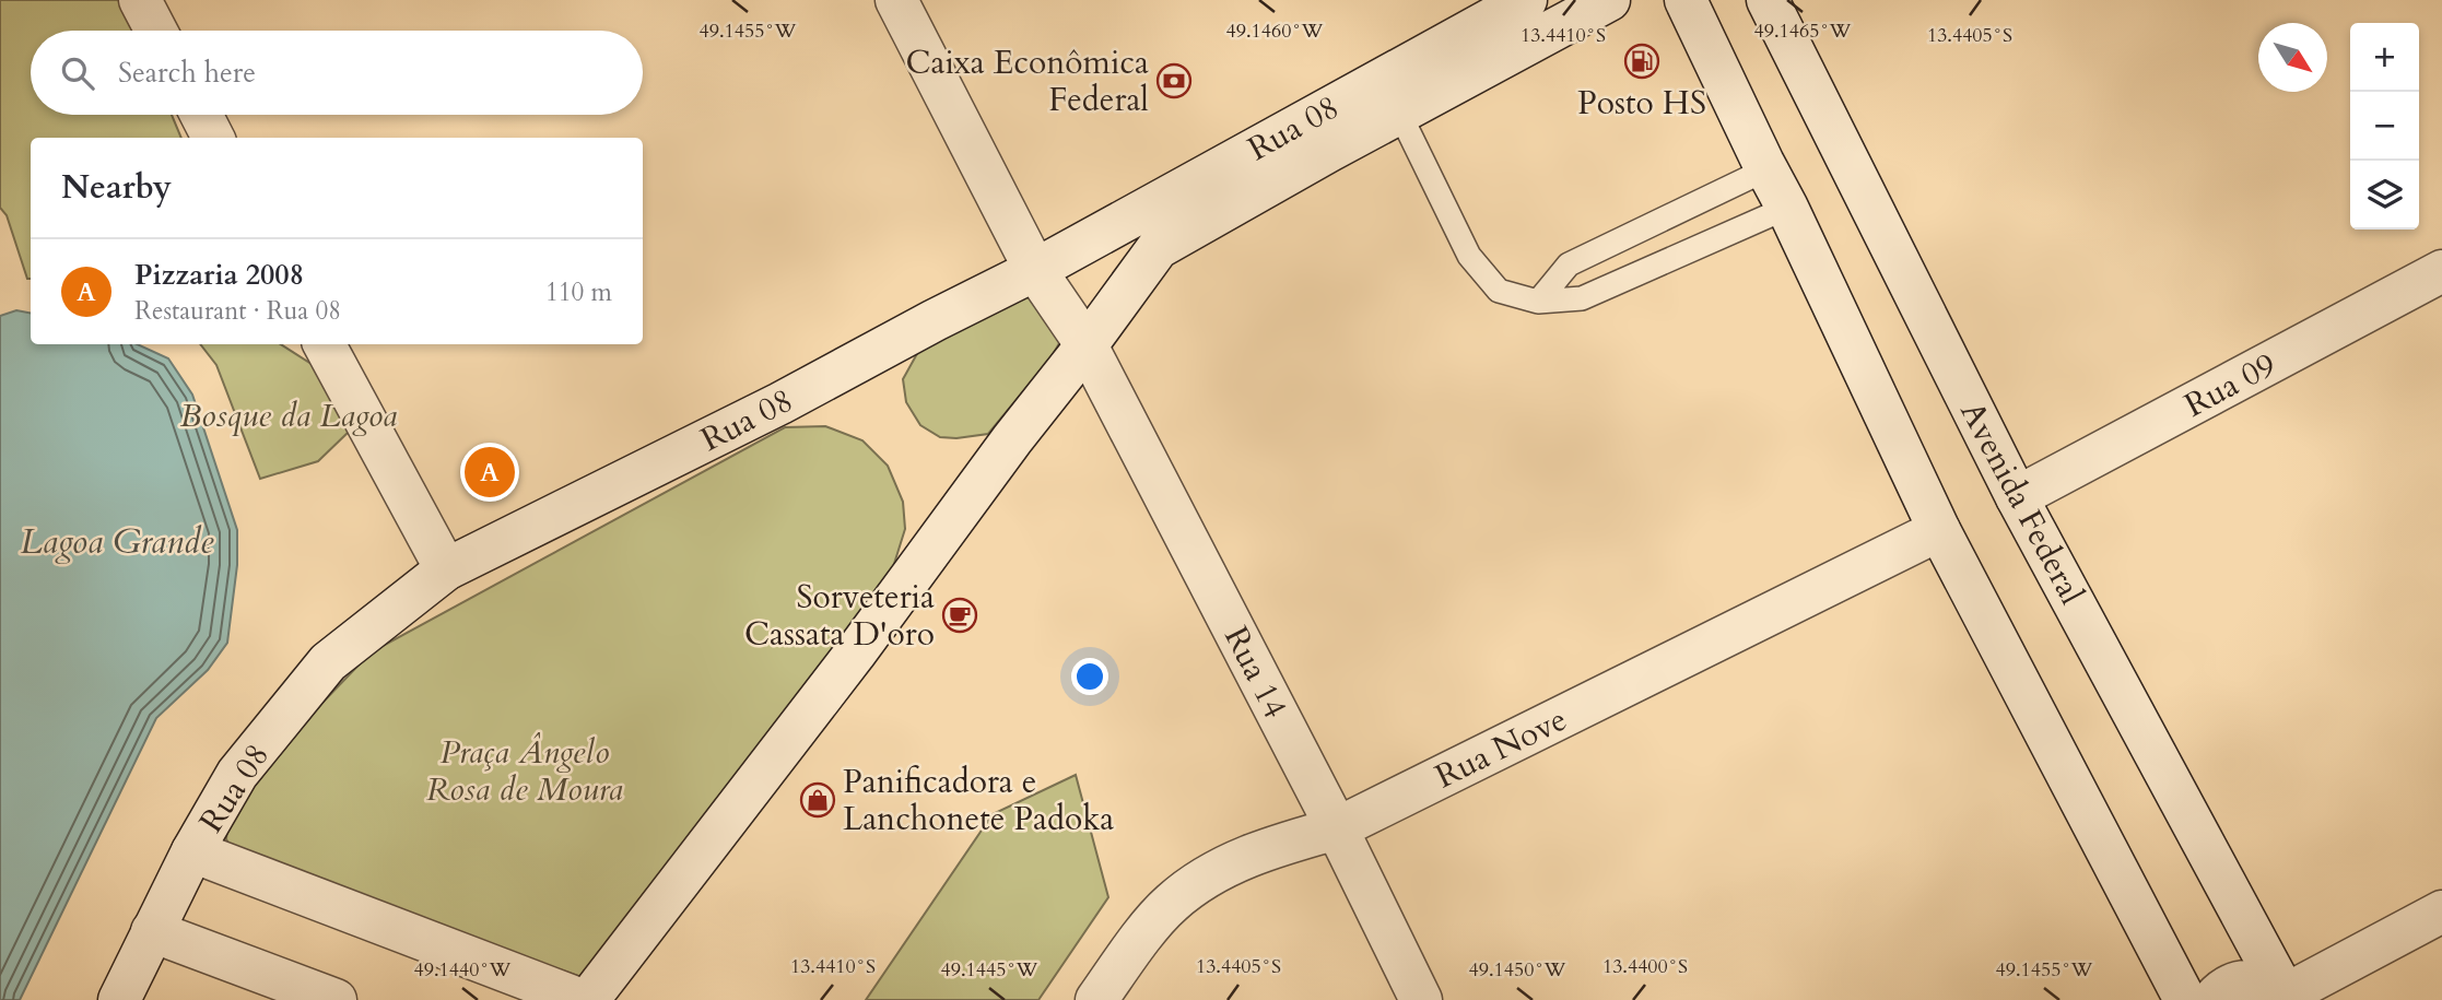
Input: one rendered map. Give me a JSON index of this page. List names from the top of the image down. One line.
{"streets":{"street":["Rua 08","Rua 09","Avenida Federal","Rua 14","Rua Nove"]},"crossings":[["Rua 08","Rua 14"],["Rua 09","Avenida Federal"],["Rua 14","Rua Nove"]],"water":["Lagoa Grande"],"parks":["Bosque da Lagoa","Praça Ângelo Rosa de Moura"],"places":{"fuel station":["Posto HS"],"bank":["Caixa Econômica Federal"],"cafe":["Sorveteria Cassata D'oro"],"shop":["Panificadora e Lanchonete Padoka"]},"north":"bottom right","page":{"map_buttons":["+","−"],"search":"Search here","heading":"Nearby","list":[{"mark":"A","name":"Pizzaria 2008","note":"Restaurant · Rua 08","value":"110 m"}],"pins":"A"},"coordinates":["49.1455°W","49.1460°W","49.1465°W","13.4410°S","13.4405°S","13.4400°S","49.1440°W","49.1445°W","49.1450°W"]}
